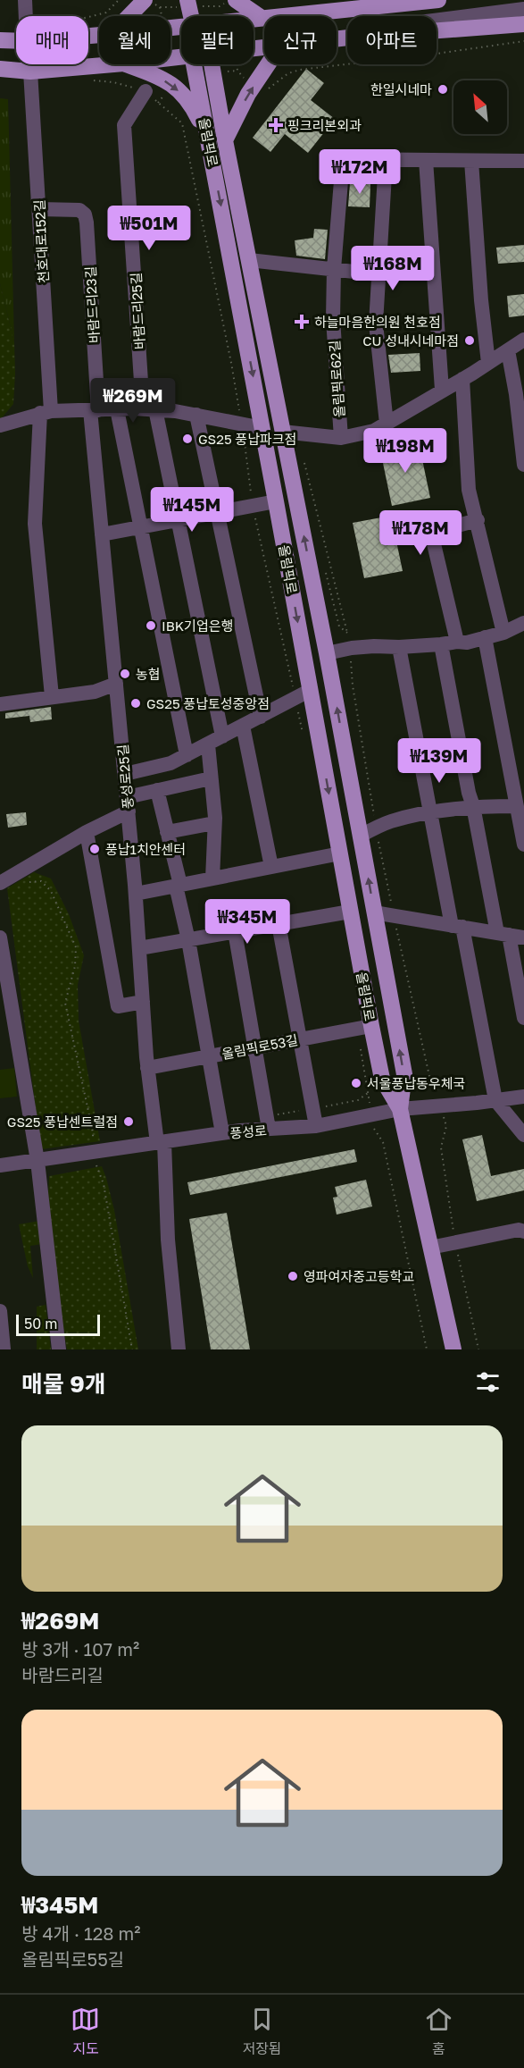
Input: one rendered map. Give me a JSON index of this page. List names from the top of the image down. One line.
{"streets":{"main road":["올림픽로"],"street":["천호대로152길","바람드리23길","바람드리25길","올림픽로62길","풍성로25길","올림픽로53길","풍성로"]},"crossings":[["올림픽로","올림픽로62길"],["올림픽로","올림픽로53길"],["올림픽로","풍성로"],["천호대로152길","바람드리23길"],["바람드리23길","풍성로25길"],["풍성로25길","올림픽로53길"],["풍성로25길","풍성로"]],"places":{"other":["한일시네마","CU 성내시네마점","GS25 풍납파크점","IBK기업은행","농협","GS25 풍납토성중앙점","풍납1치안센터","서울풍납동우체국","GS25 풍납센트럴점","영파여자중고등학교"],"health":["핑크리본외과","하늘마음한의원 천호점"]},"scale_bar":"50 m","north":"top left","page":{"chip":["매매","월세","필터","신규","아파트"],"price":["₩172M","₩501M","₩168M","₩269M","₩198M","₩145M","₩178M","₩139M","₩345M"],"scale":"50 m","heading":"매물 9개","list":[{"name":"₩269M","note":"방 3개 · 107 m² · 바람드리길"},{"name":"₩345M","note":"방 4개 · 128 m² · 올림픽로55길"}],"tabs":["지도","저장됨","홈"]}}
